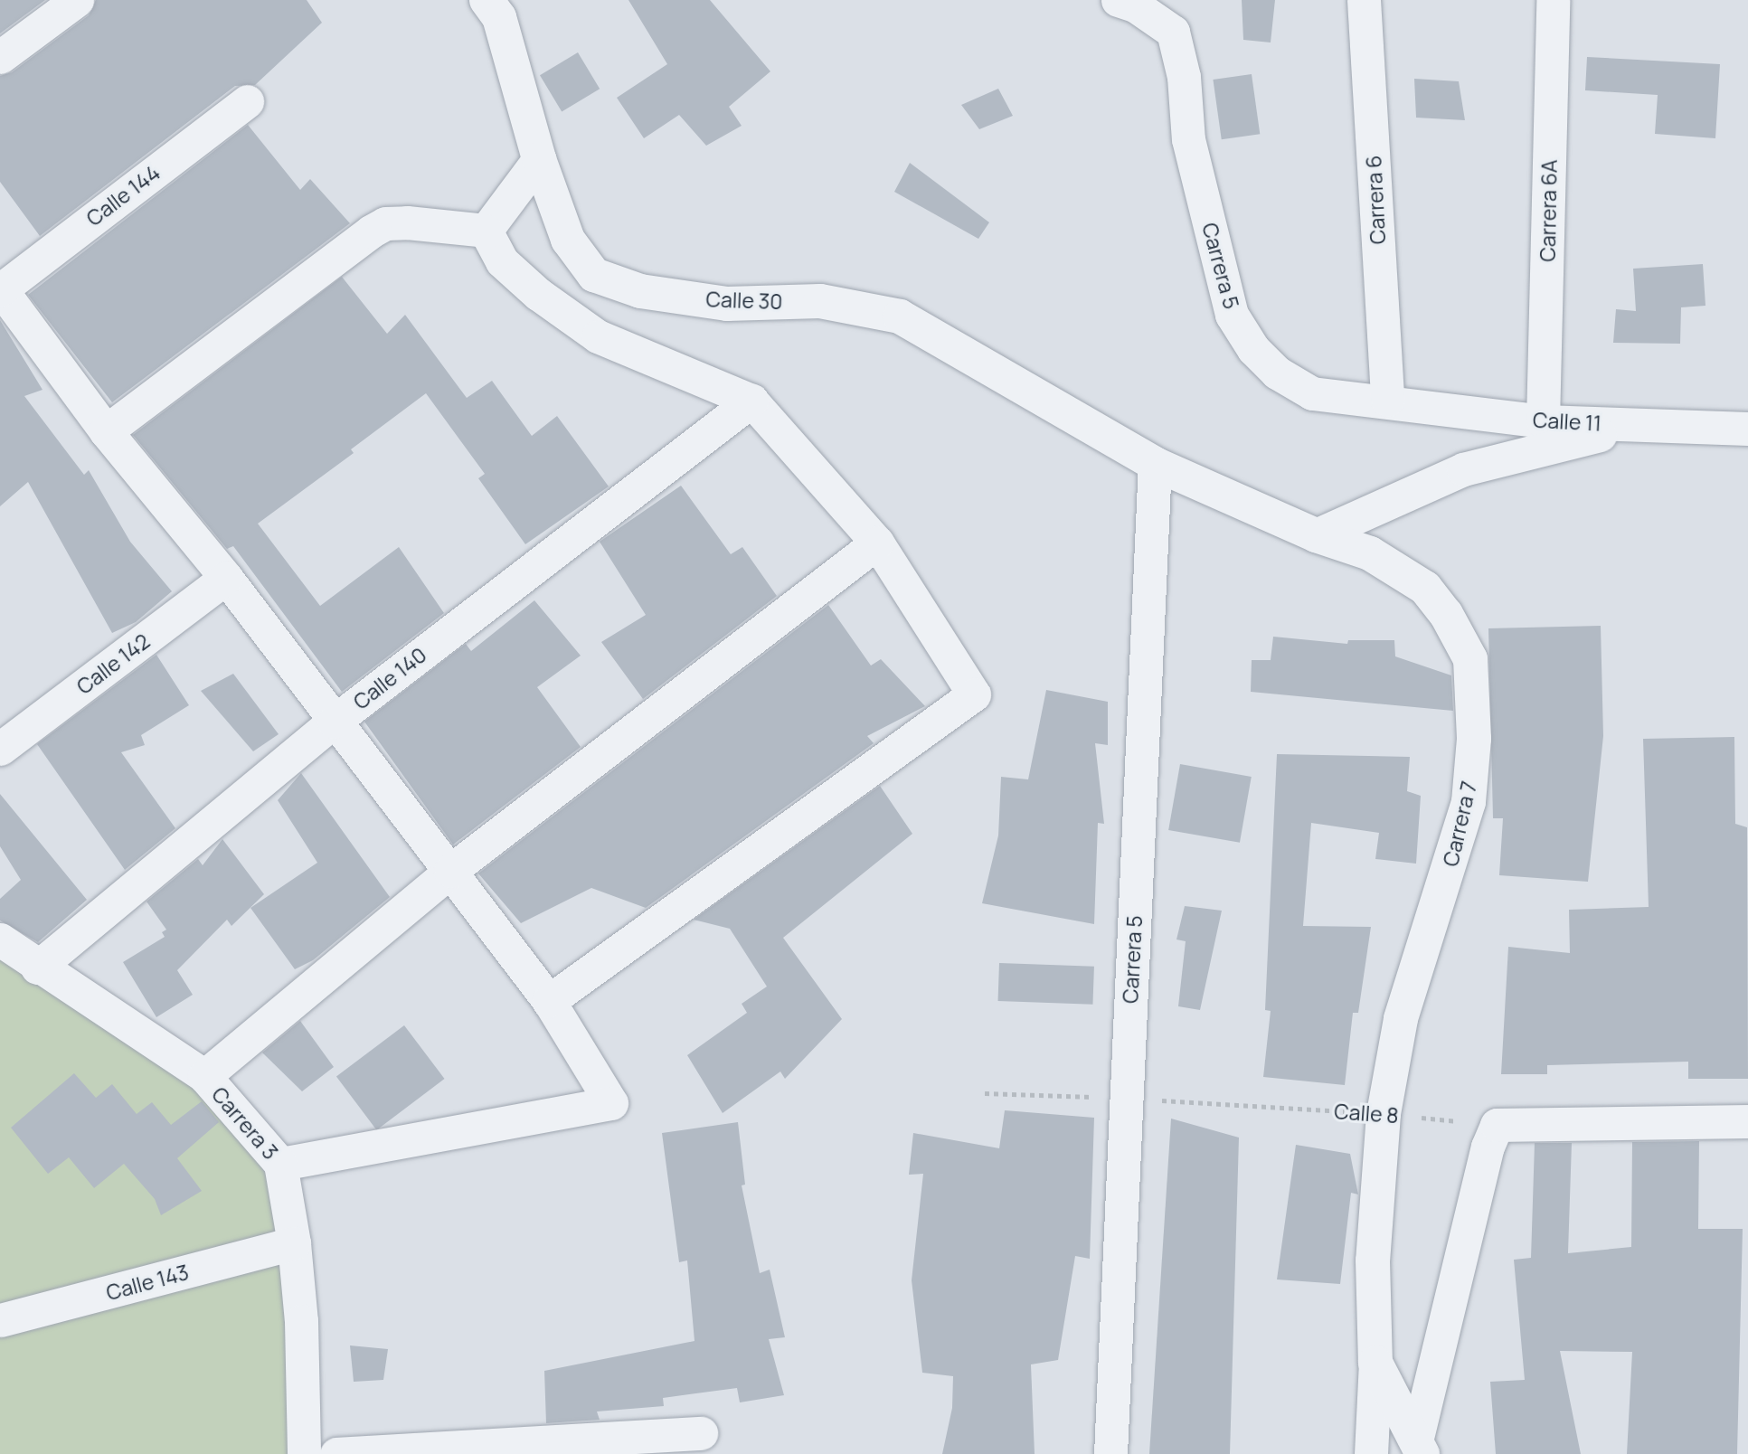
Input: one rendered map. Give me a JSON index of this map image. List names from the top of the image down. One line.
{"streets":{"street":["Calle 144","Carrera 6","Carrera 6A","Carrera 5","Calle 30","Calle 11","Calle 142","Calle 140","Carrera 7","Carrera 3","Calle 143"],"path":["Calle 8"]},"crossings":[["Carrera 6","Carrera 5"],["Carrera 6","Calle 11"],["Carrera 6A","Calle 11"],["Carrera 5","Calle 30"],["Carrera 5","Calle 11"],["Carrera 5","Carrera 7"],["Carrera 5","Calle 8"],["Calle 30","Carrera 7"],["Calle 140","Carrera 3"],["Carrera 7","Calle 8"],["Carrera 3","Calle 143"]]}
